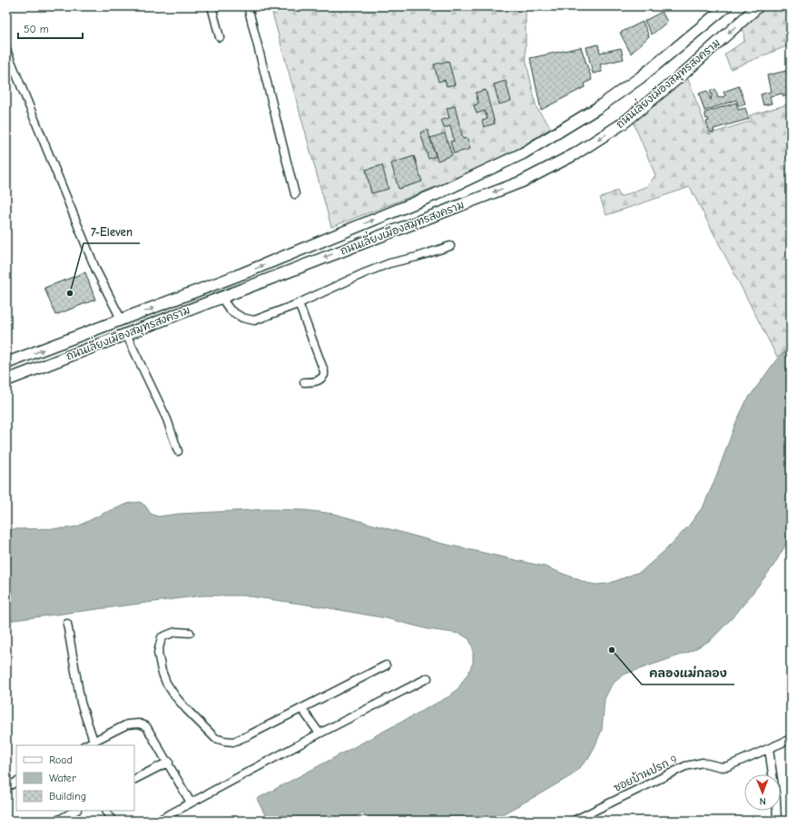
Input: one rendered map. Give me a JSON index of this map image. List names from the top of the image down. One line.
{"streets":{"main road":["ถนนเลี่ยงเมืองสมุทรสงคราม"],"street":["ซอยบ้านปรก 9"]},"places":["7-Eleven","คลองแม่กลอง"],"legend":["Road","Water","Building"],"scale_bar":"50 m","north":"bottom"}
